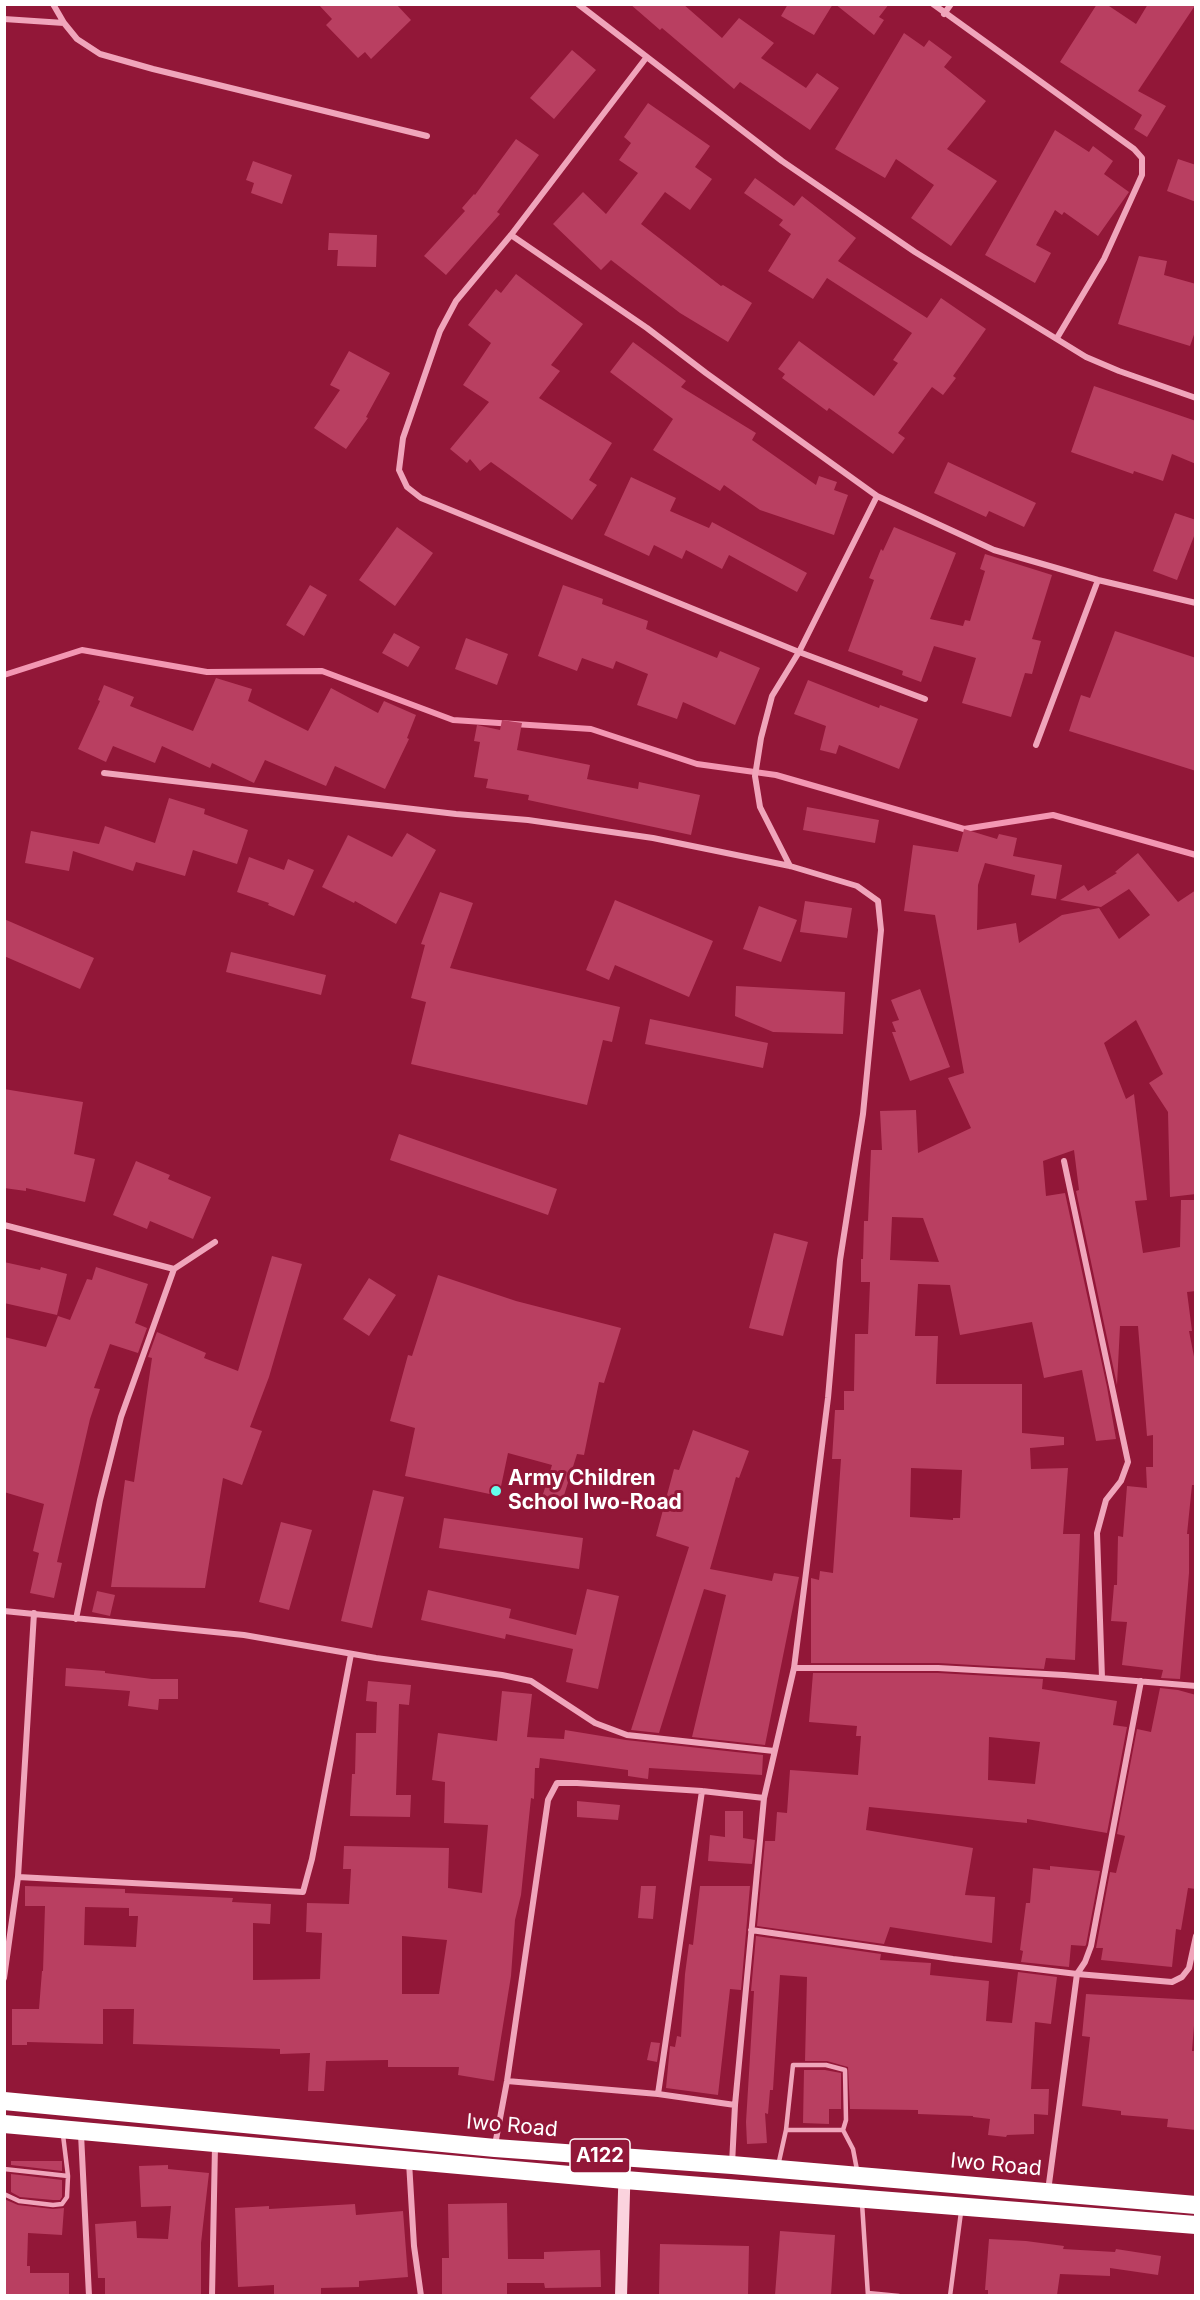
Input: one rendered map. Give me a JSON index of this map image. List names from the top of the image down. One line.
{"streets":{"highway":["Iwo Road","A122"]},"places":["Army Children School Iwo-Road"]}
